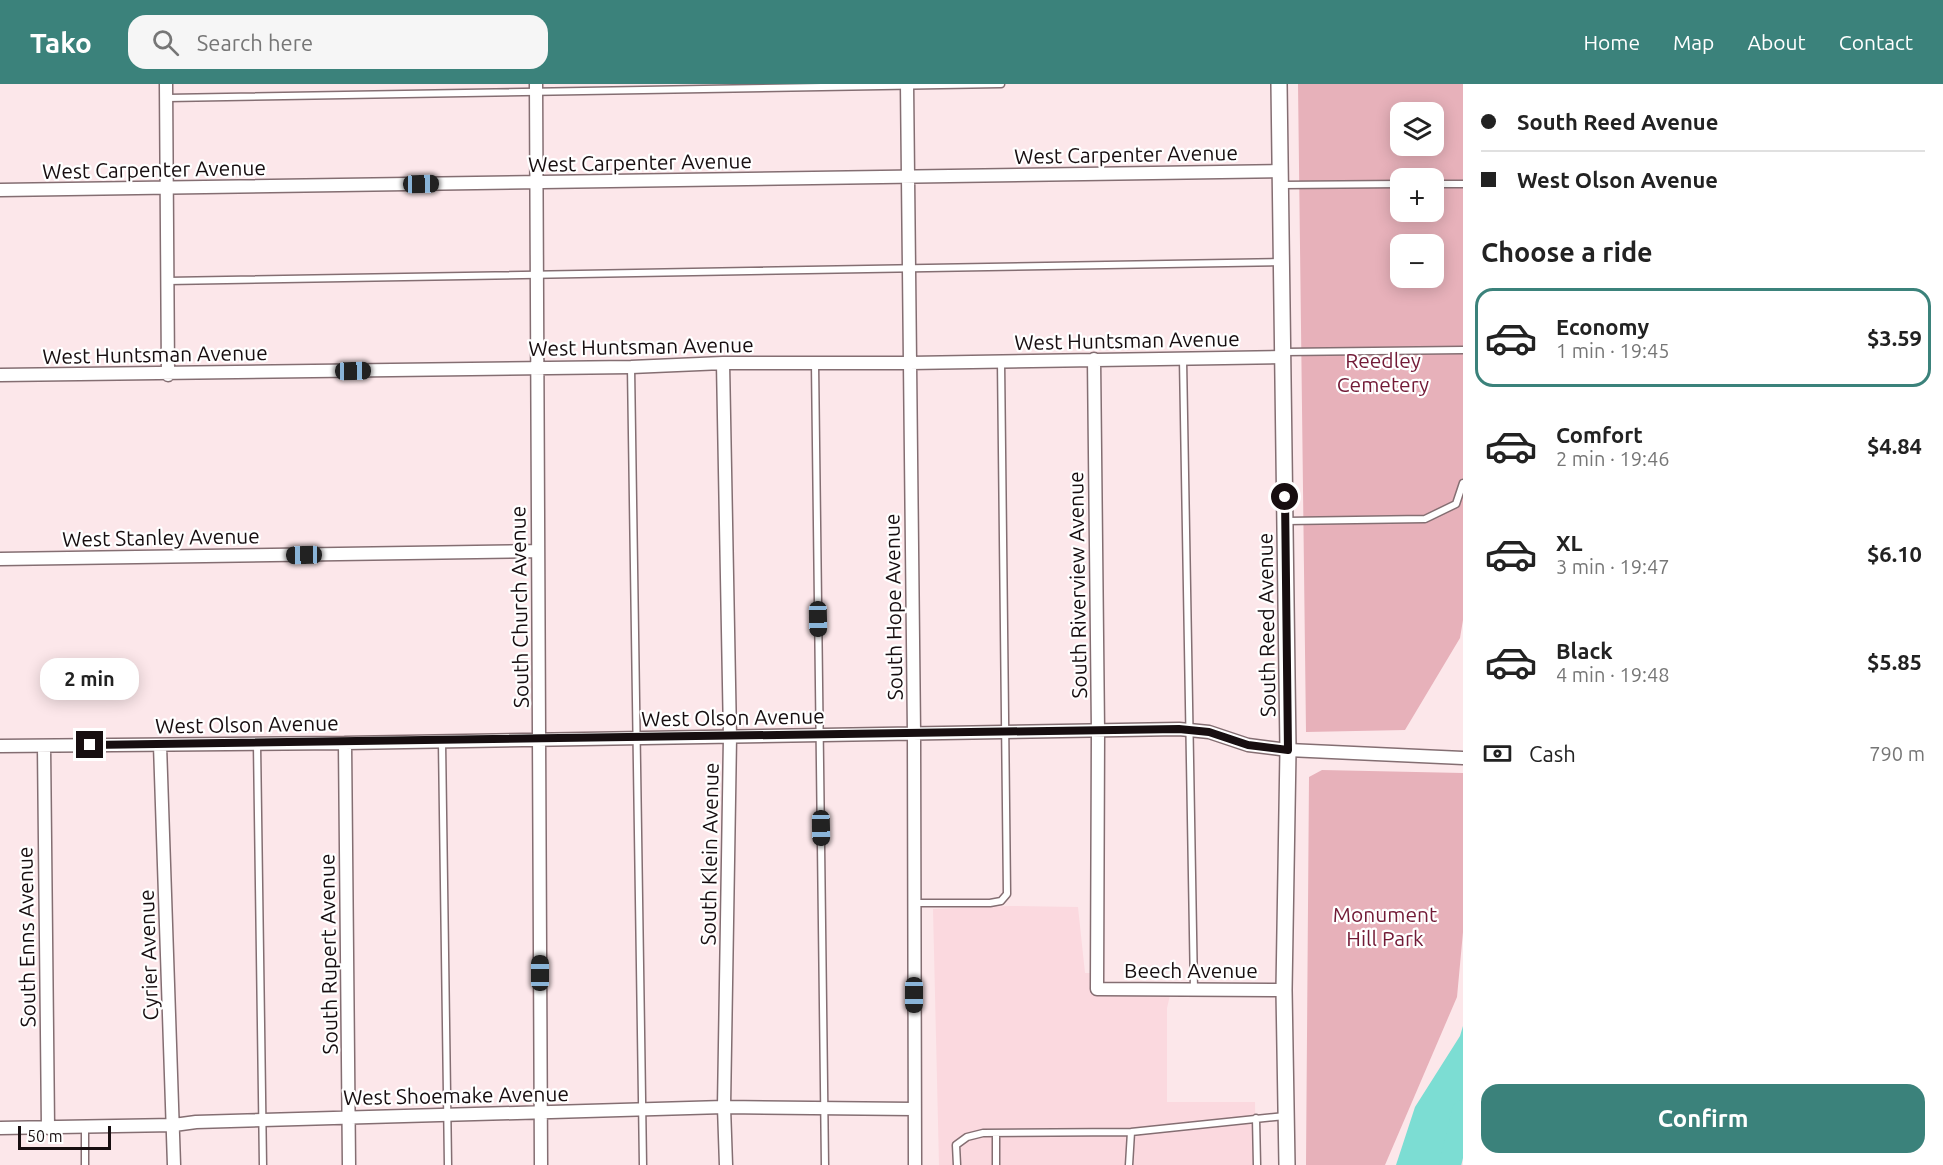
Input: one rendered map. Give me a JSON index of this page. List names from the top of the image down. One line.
{"streets":{"street":["West Carpenter Avenue","West Huntsman Avenue","West Stanley Avenue","South Riverview Avenue","South Church Avenue","South Hope Avenue","South Reed Avenue","West Olson Avenue","South Klein Avenue","South Enns Avenue","South Rupert Avenue","Cyrier Avenue","Beech Avenue","West Shoemake Avenue"]},"crossings":[["West Carpenter Avenue","South Church Avenue"],["West Carpenter Avenue","South Hope Avenue"],["West Carpenter Avenue","South Reed Avenue"],["West Huntsman Avenue","South Riverview Avenue"],["West Huntsman Avenue","South Church Avenue"],["West Huntsman Avenue","South Hope Avenue"],["West Huntsman Avenue","South Reed Avenue"],["West Huntsman Avenue","South Klein Avenue"],["West Stanley Avenue","South Church Avenue"],["South Riverview Avenue","West Olson Avenue"],["South Riverview Avenue","Beech Avenue"],["South Church Avenue","West Olson Avenue"],["South Church Avenue","West Shoemake Avenue"],["South Hope Avenue","West Olson Avenue"],["South Hope Avenue","West Shoemake Avenue"],["South Reed Avenue","West Olson Avenue"],["South Reed Avenue","Beech Avenue"],["West Olson Avenue","South Klein Avenue"],["West Olson Avenue","South Enns Avenue"],["West Olson Avenue","South Rupert Avenue"],["West Olson Avenue","Cyrier Avenue"],["South Klein Avenue","West Shoemake Avenue"],["South Enns Avenue","West Shoemake Avenue"],["South Rupert Avenue","West Shoemake Avenue"],["Cyrier Avenue","West Shoemake Avenue"]],"parks":["Reedley Cemetery","Monument Hill Park"],"scale_bar":"50 m","page":{"header":"Tako","search":"Search here","nav":["Home","Map","About","Contact"],"banner":["South Reed Avenue","West Olson Avenue"],"map_buttons":["+","−"],"heading":"Choose a ride","list":[{"name":"Economy","note":"1 min · 19:45","value":"$3.59"},{"name":"Comfort","note":"2 min · 19:46","value":"$4.84"},{"name":"XL","note":"3 min · 19:47","value":"$6.10"},{"name":"Black","note":"4 min · 19:48","value":"$5.85"}],"bubble":"2 min","pay":["Cash","790 m"],"buttons":"Confirm","scale":"50 m"}}
